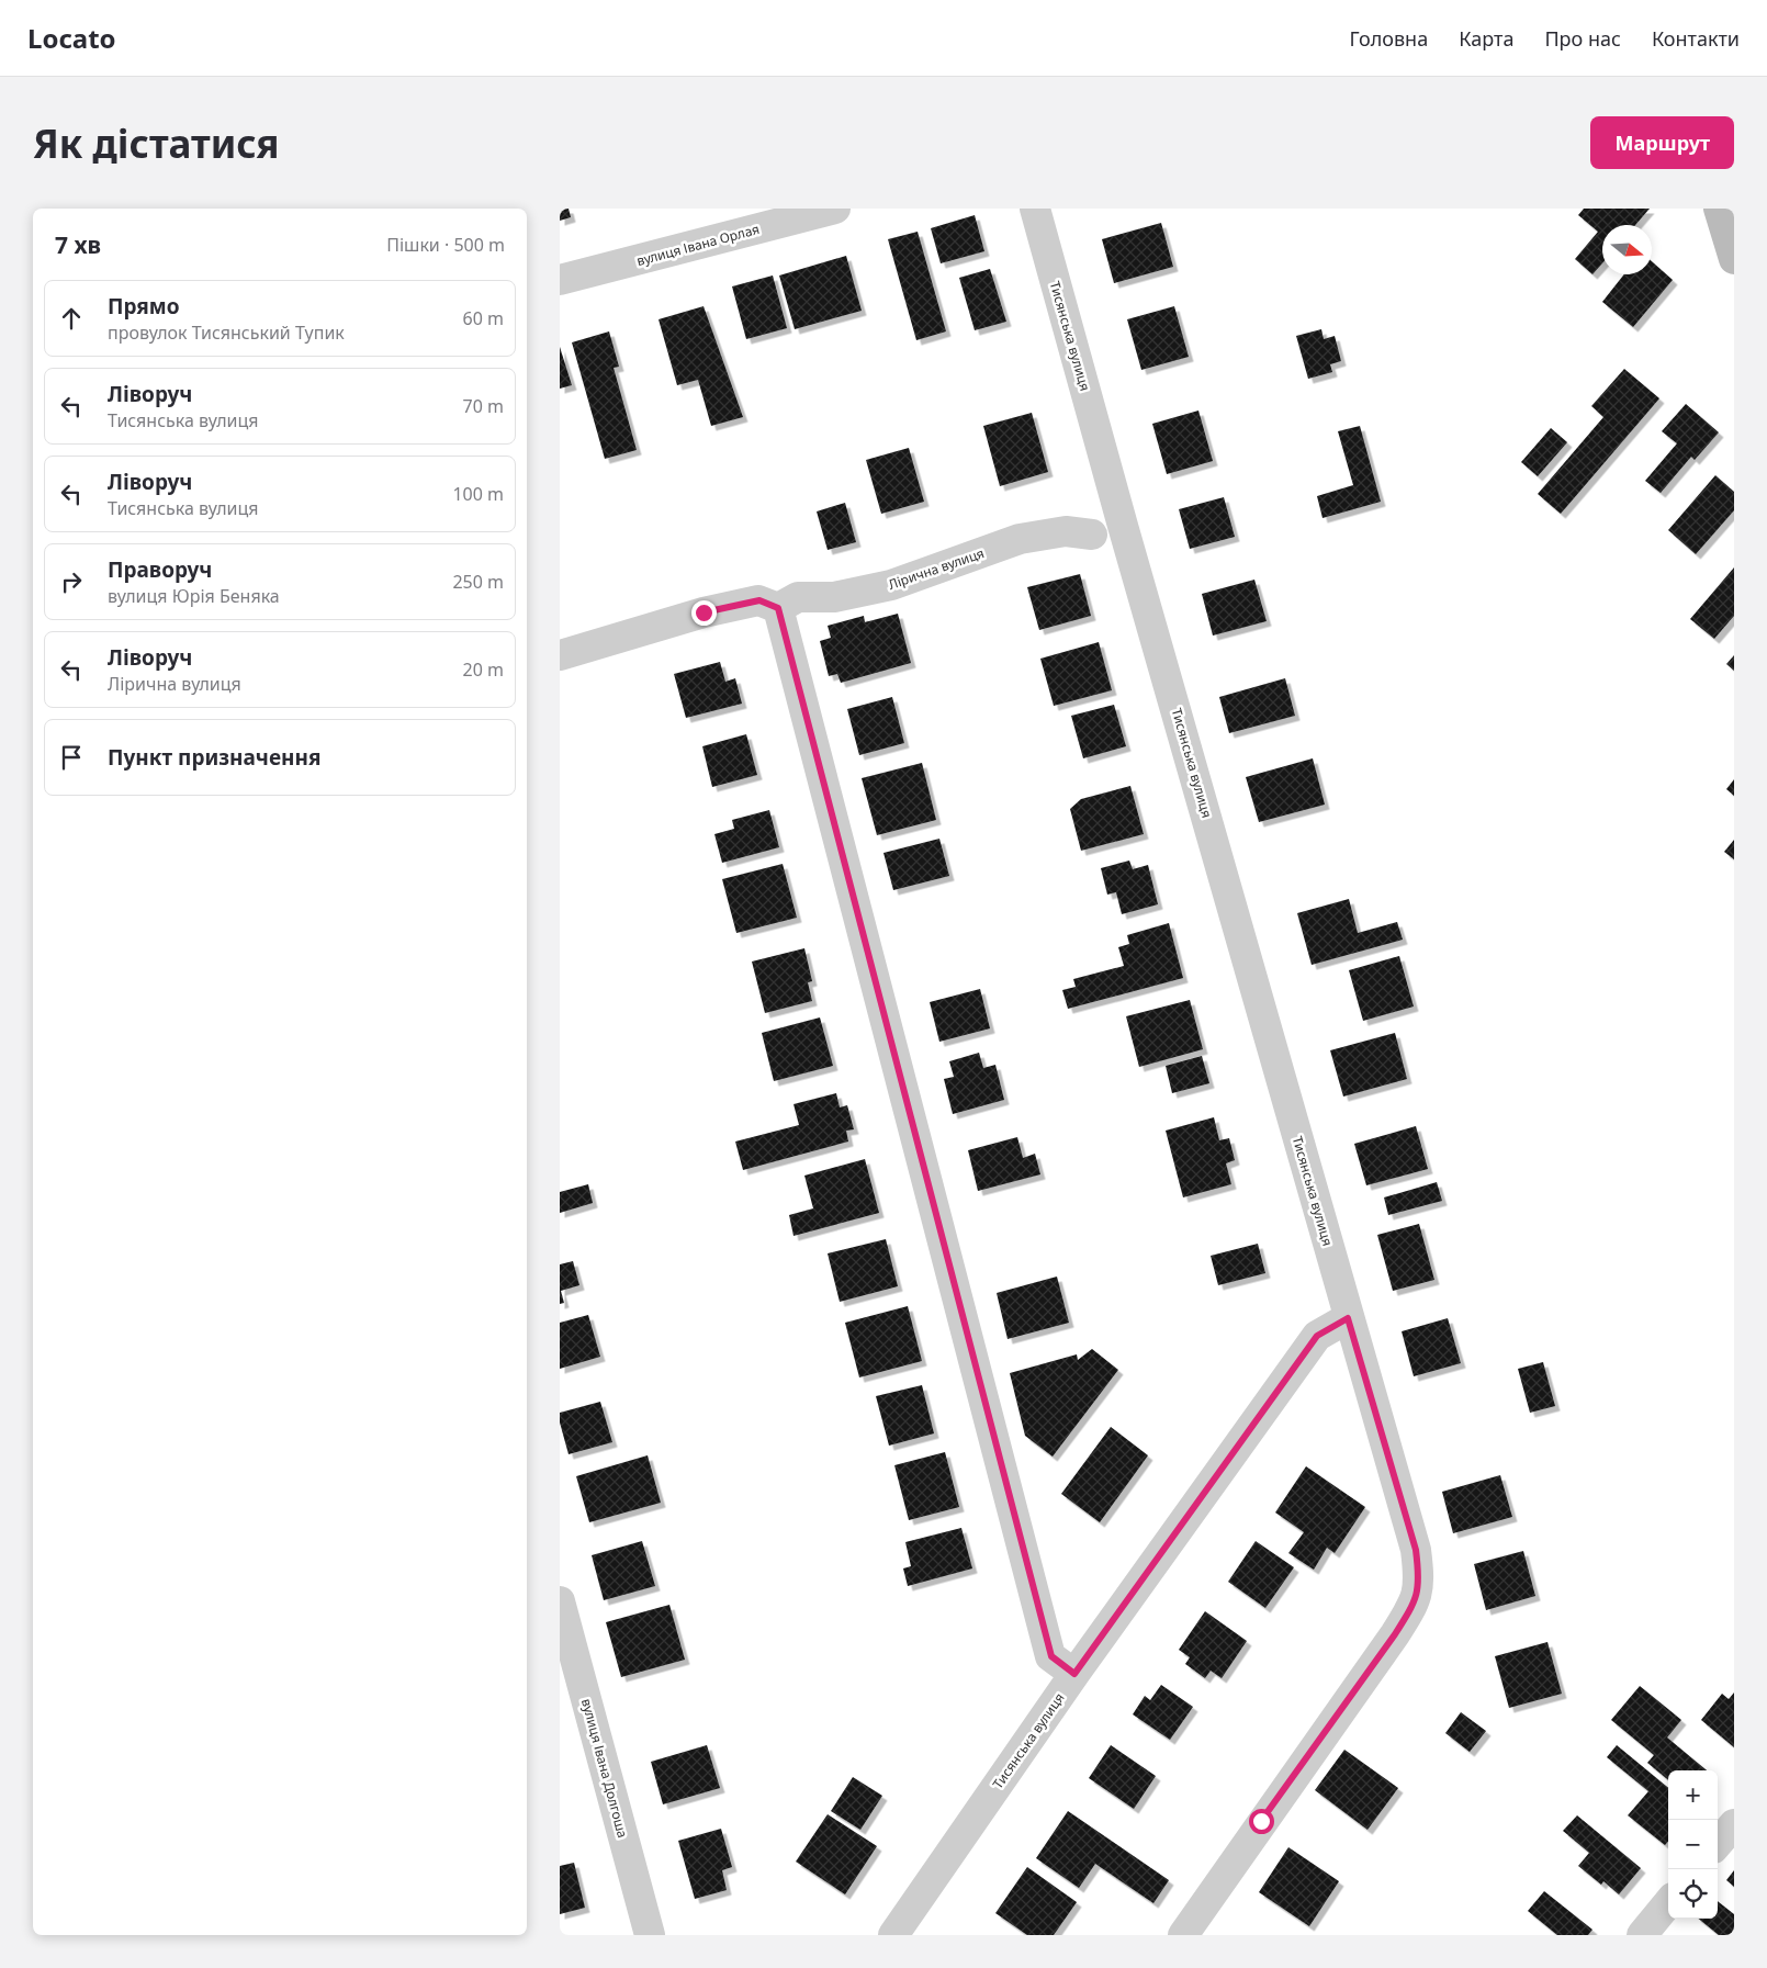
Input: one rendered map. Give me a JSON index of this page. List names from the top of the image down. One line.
{"streets":{"street":["вулиця Івана Орлая","Тисянська вулиця","Лірична вулиця","вулиця Івана Долгоша"]},"north":"right","page":{"header":"Locato","nav":["Головна","Карта","Про нас","Контакти"],"buttons":"Маршрут","title":"Як дістатися","heading":["7 хв","Пішки · 500 m"],"list":[["Прямо","провулок Тисянський Тупик","60 m"],["Ліворуч","Тисянська вулиця","70 m"],["Ліворуч","Тисянська вулиця","100 m"],["Праворуч","вулиця Юрія Беняка","250 m"],["Ліворуч","Лірична вулиця","20 m"],"Пункт призначення"],"map_buttons":["+","−"]}}
